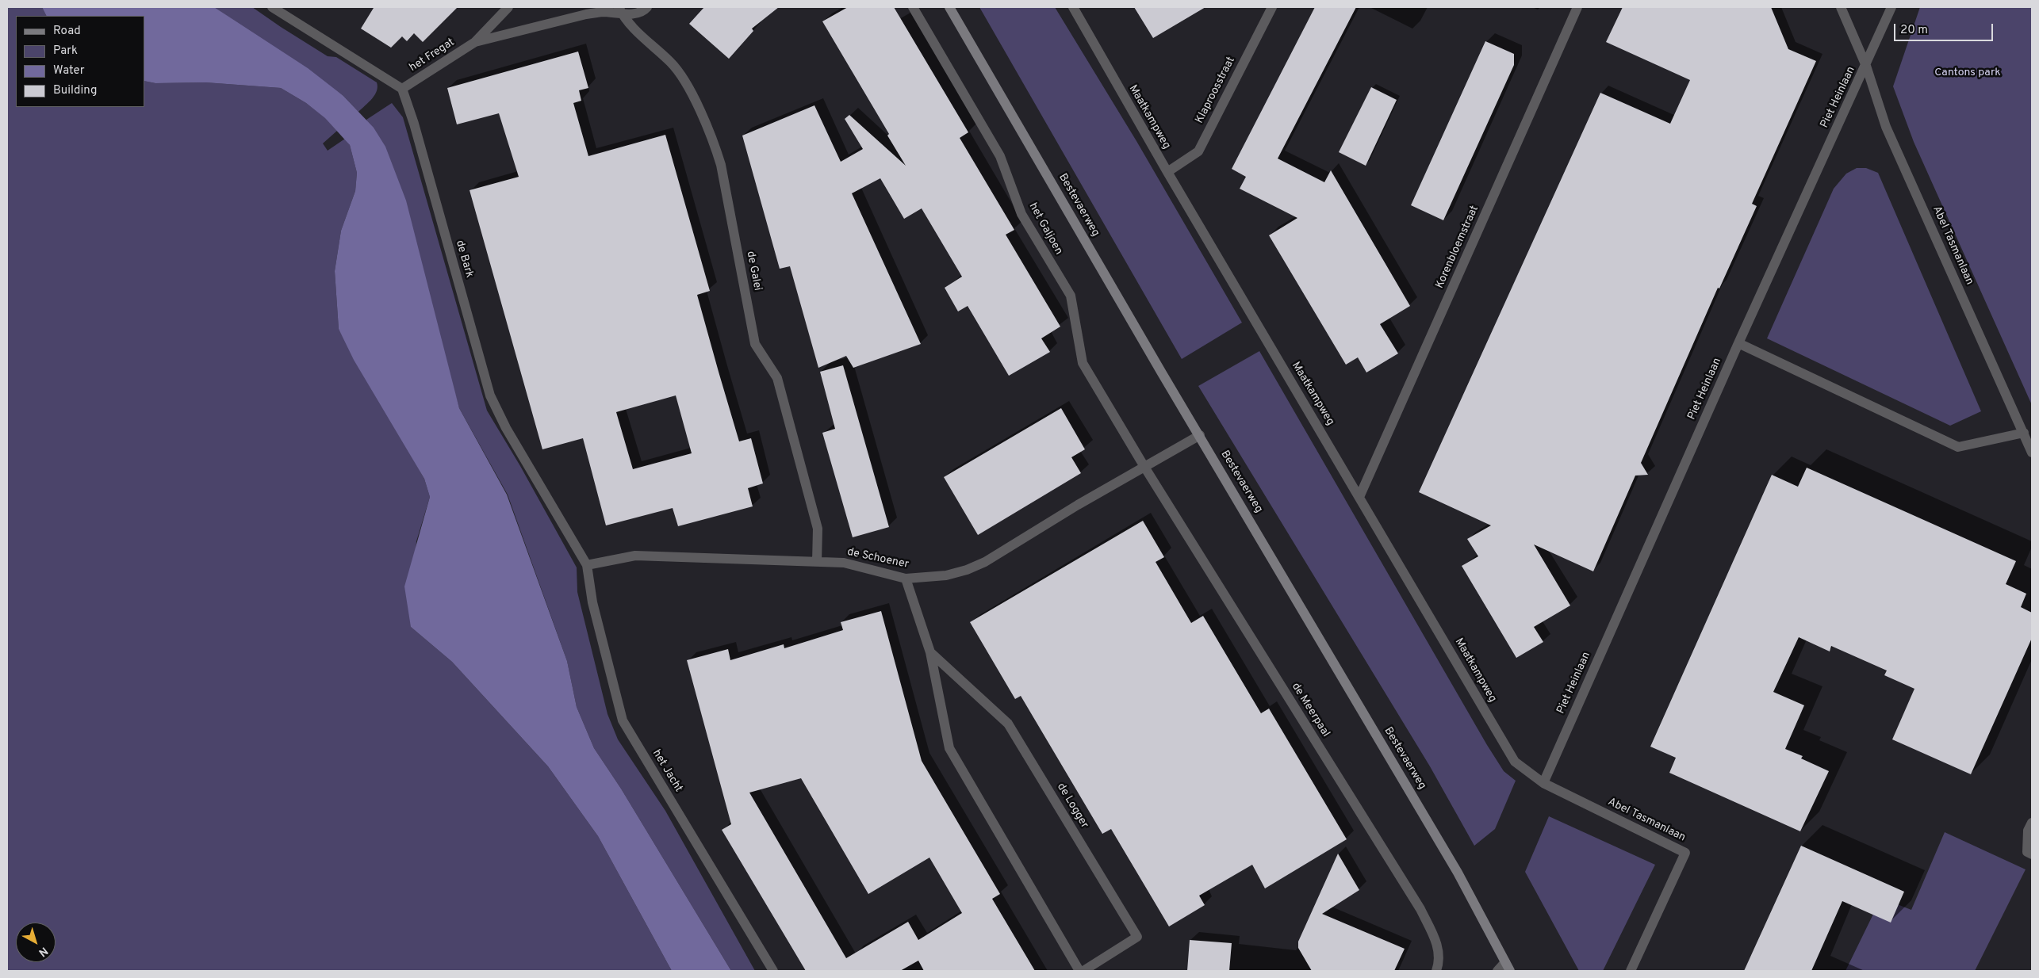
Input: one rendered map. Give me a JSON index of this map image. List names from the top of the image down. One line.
{"streets":{"street":["het Fregat","Klaproosstraat","Piet Heinlaan","Maatkampweg","Bestevaerweg","het Galjoen","Abel Tasmanlaan","Korenbloemstraat","de Bark","de Galei","de Schoener","de Meerpaal","het Jacht","de Logger"]},"crossings":[["het Fregat","de Bark"],["het Fregat","de Galei"],["Klaproosstraat","Maatkampweg"],["Piet Heinlaan","Maatkampweg"],["Piet Heinlaan","Abel Tasmanlaan"],["Maatkampweg","Abel Tasmanlaan"],["Maatkampweg","Korenbloemstraat"],["Bestevaerweg","de Schoener"],["het Galjoen","de Schoener"],["het Galjoen","de Meerpaal"],["de Bark","de Schoener"],["de Bark","het Jacht"],["de Galei","de Schoener"],["de Schoener","de Meerpaal"],["de Schoener","het Jacht"],["de Schoener","de Logger"]],"parks":["Cantons park"],"legend":["Road","Park","Water","Building"],"scale_bar":"20 m","north":"bottom right"}
